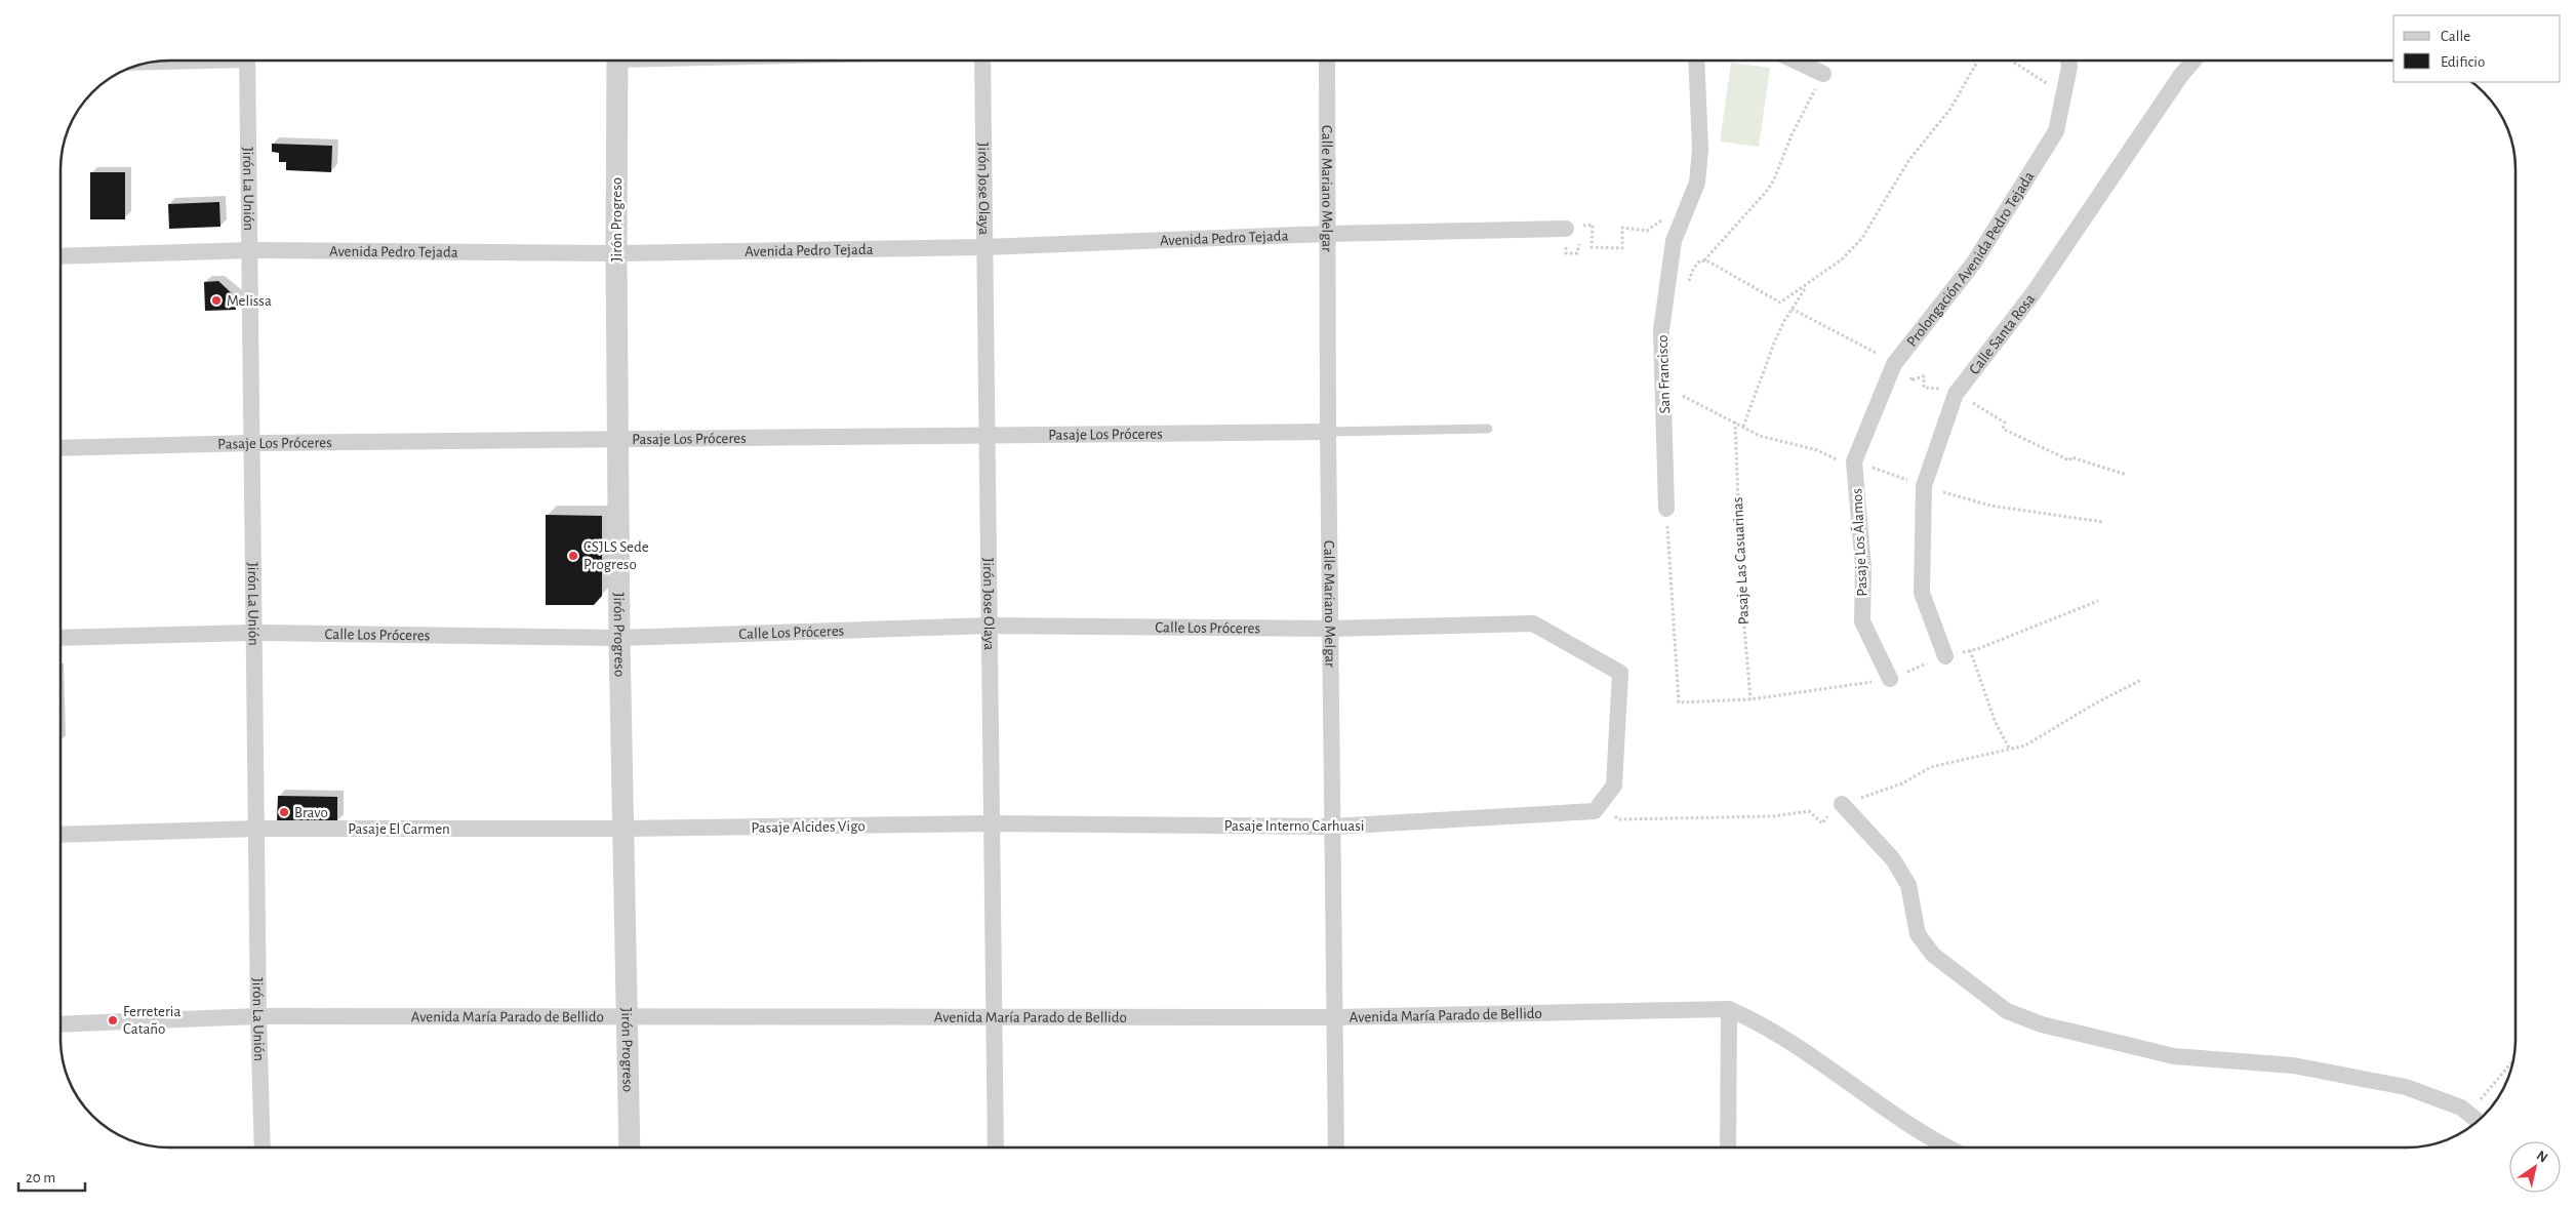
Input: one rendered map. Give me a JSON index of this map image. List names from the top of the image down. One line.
{"streets":{"street":["Jirón La Unión","Jirón Jose Olaya","Calle Mariano Melgar","Jirón Progreso","Avenida Pedro Tejada","Prolongación Avenida Pedro Tejada","Calle Santa Rosa","San Francisco","Pasaje Los Próceres","Pasaje Los Álamos","Calle Los Próceres","Pasaje Interno Carhuasi","Pasaje Alcides Vigo","Pasaje El Carmen","Avenida María Parado de Bellido"],"path":["Pasaje Las Casuarinas"]},"crossings":[["Jirón La Unión","Avenida Pedro Tejada"],["Jirón La Unión","Pasaje Los Próceres"],["Jirón La Unión","Calle Los Próceres"],["Jirón La Unión","Pasaje El Carmen"],["Jirón La Unión","Avenida María Parado de Bellido"],["Jirón Jose Olaya","Avenida Pedro Tejada"],["Jirón Jose Olaya","Pasaje Los Próceres"],["Jirón Jose Olaya","Calle Los Próceres"],["Jirón Jose Olaya","Pasaje Interno Carhuasi"],["Jirón Jose Olaya","Pasaje Alcides Vigo"],["Jirón Jose Olaya","Avenida María Parado de Bellido"],["Calle Mariano Melgar","Avenida Pedro Tejada"],["Calle Mariano Melgar","Pasaje Los Próceres"],["Calle Mariano Melgar","Calle Los Próceres"],["Calle Mariano Melgar","Pasaje Interno Carhuasi"],["Calle Mariano Melgar","Avenida María Parado de Bellido"],["Jirón Progreso","Avenida Pedro Tejada"],["Jirón Progreso","Pasaje Los Próceres"],["Jirón Progreso","Calle Los Próceres"],["Jirón Progreso","Pasaje Alcides Vigo"],["Jirón Progreso","Pasaje El Carmen"],["Jirón Progreso","Avenida María Parado de Bellido"],["Prolongación Avenida Pedro Tejada","Pasaje Los Álamos"],["Calle Los Próceres","Pasaje Interno Carhuasi"],["Pasaje Interno Carhuasi","Pasaje Alcides Vigo"],["Pasaje Alcides Vigo","Pasaje El Carmen"]],"places":["Melissa","CSJLS Sede Progreso","Bravo","Ferreteria Cataño"],"legend":["Calle","Edificio"],"scale_bar":"20 m","north":"top right"}
